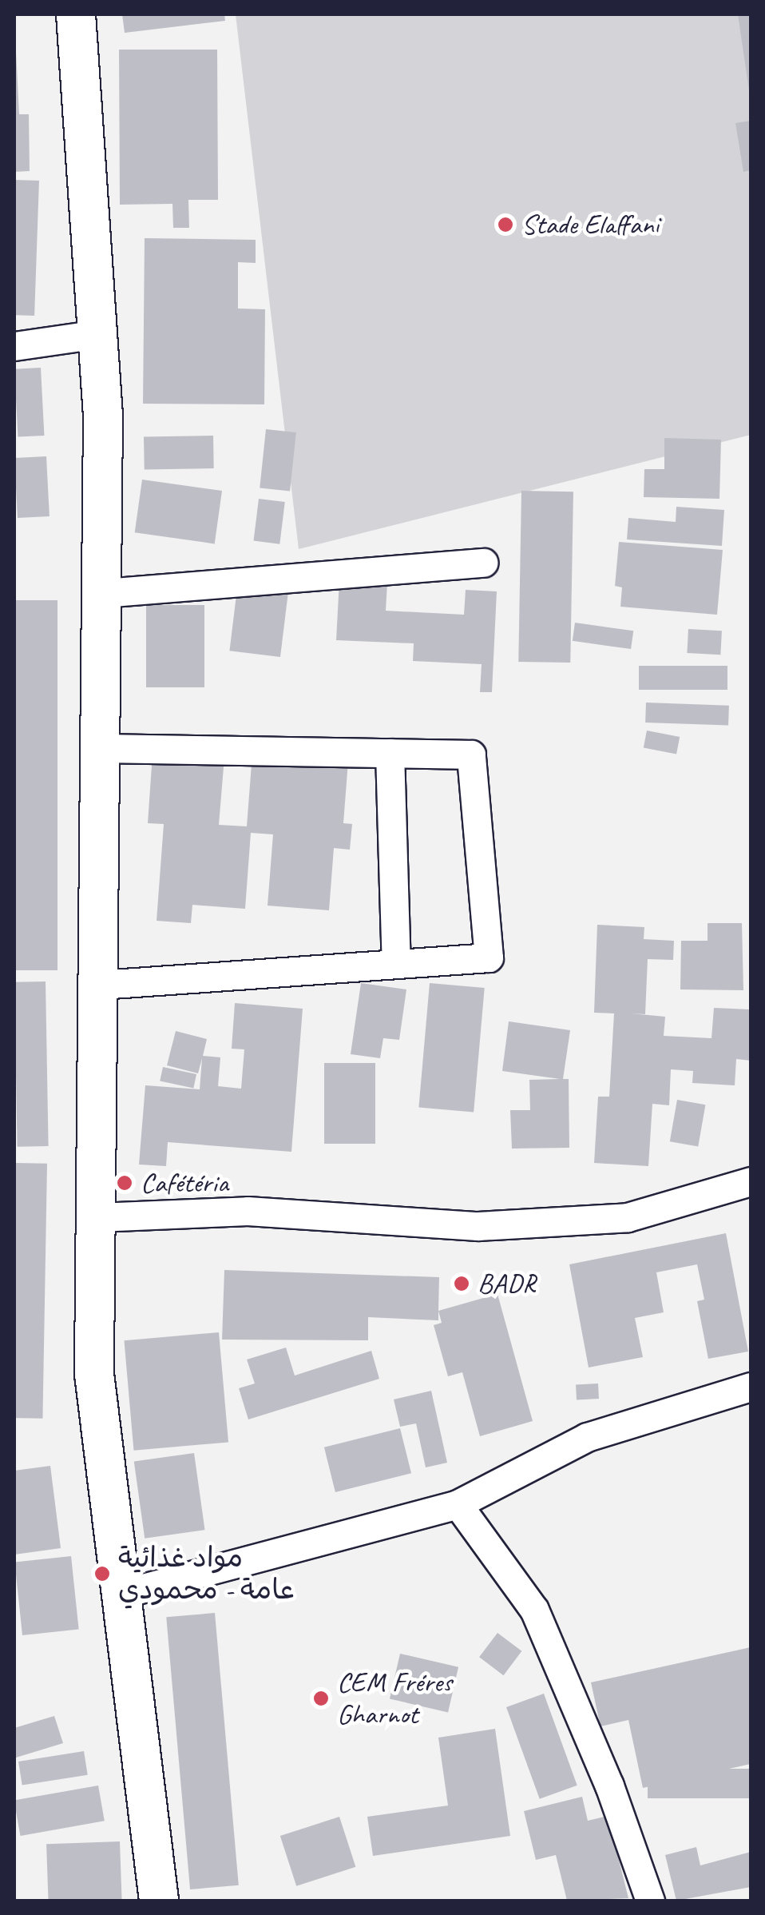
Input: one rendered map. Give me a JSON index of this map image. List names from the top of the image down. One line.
{"places":["Stade Elaffani","Cafétéria","BADR","مواد غذائية عامة - محمودي","CEM Fréres Gharnot"]}
